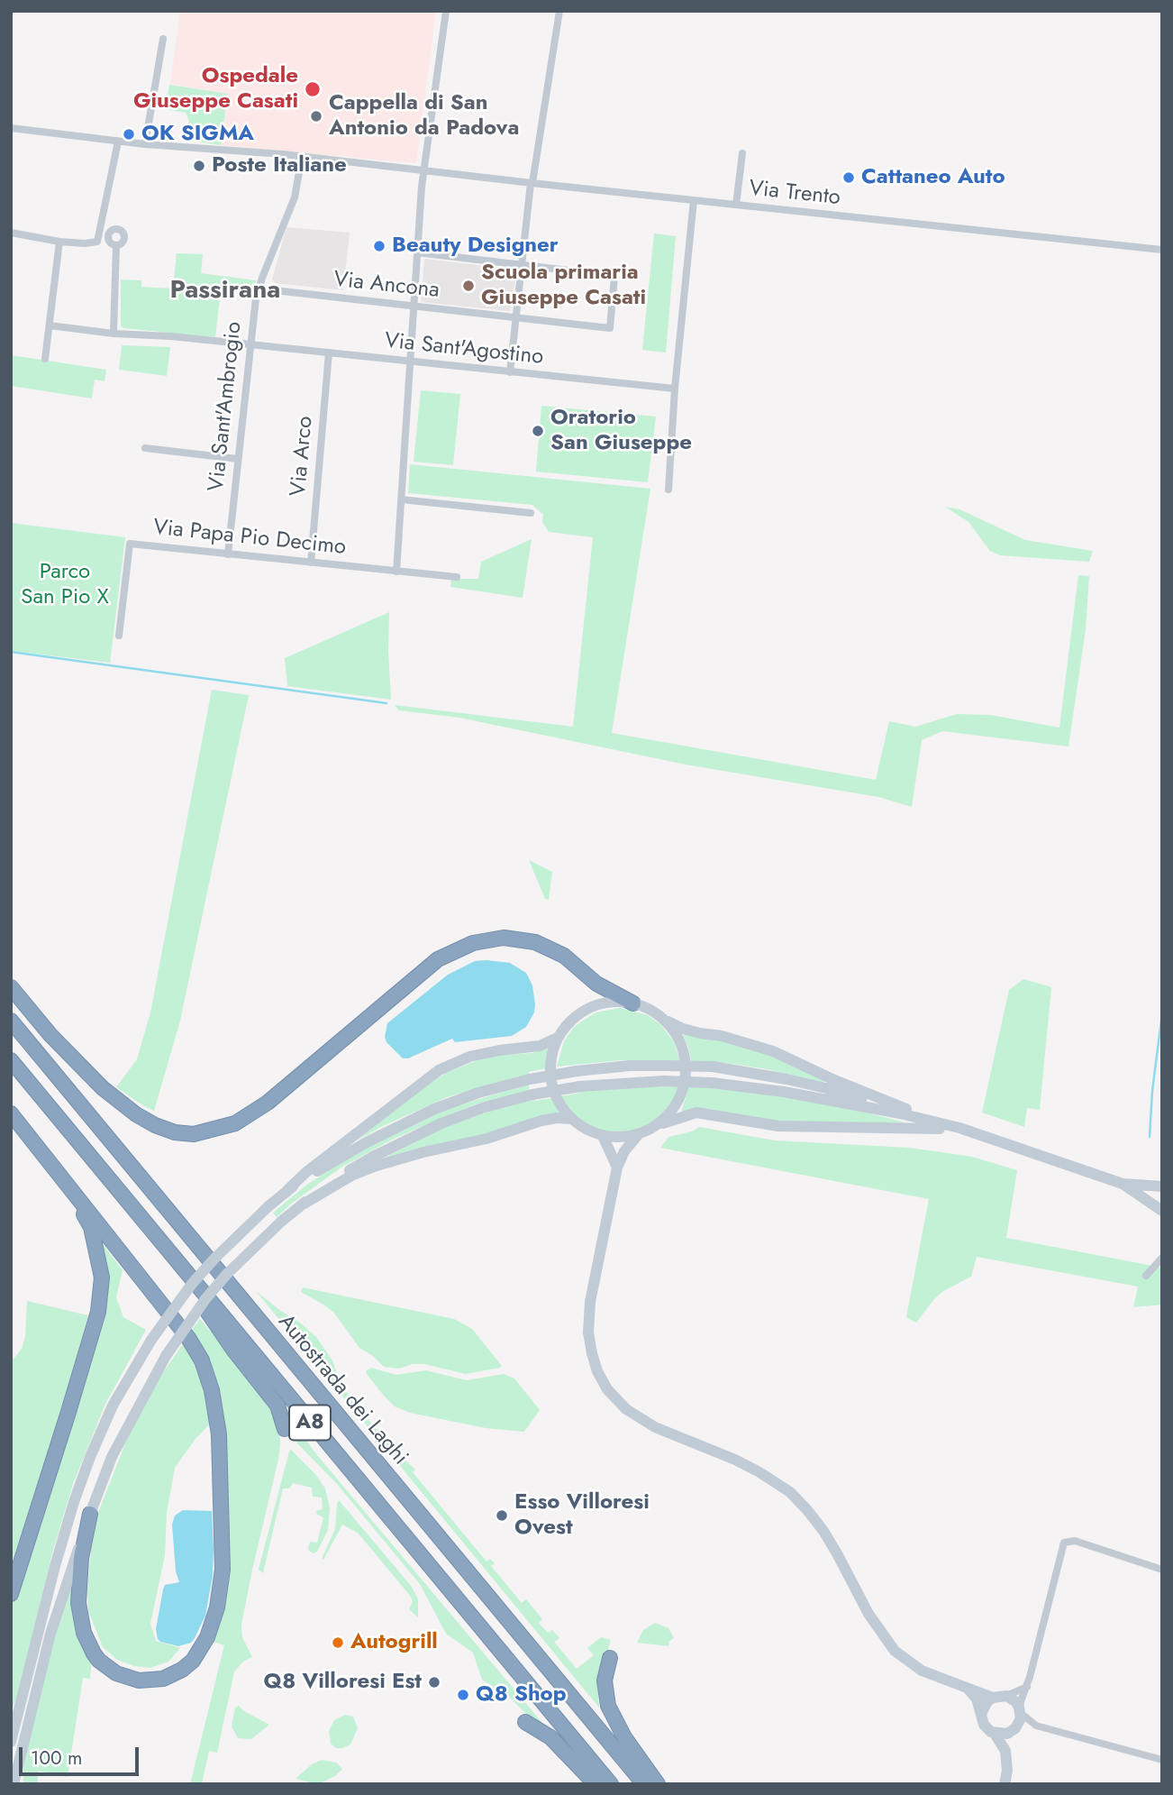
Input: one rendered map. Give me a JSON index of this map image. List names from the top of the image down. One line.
{"streets":{"highway":["Autostrada dei Laghi","A8"],"street":["Via Trento","Via Ancona","Via Sant'Agostino","Via Sant'Ambrogio","Via Arco","Via Papa Pio Decimo"]},"crossings":[["Via Trento","Via Sant'Ambrogio"],["Via Ancona","Via Sant'Ambrogio"],["Via Sant'Agostino","Via Sant'Ambrogio"],["Via Sant'Agostino","Via Arco"],["Via Sant'Ambrogio","Via Papa Pio Decimo"],["Via Arco","Via Papa Pio Decimo"]],"districts":["Passirana"],"parks":["Parco San Pio X"],"places":["Ospedale Giuseppe Casati","Cappella di San Antonio da Padova","OK SIGMA","Poste Italiane","Cattaneo Auto","Beauty Designer","Scuola primaria Giuseppe Casati","Oratorio San Giuseppe","Esso Villoresi Ovest","Autogrill","Q8 Villoresi Est","Q8 Shop"],"scale_bar":"100 m"}
